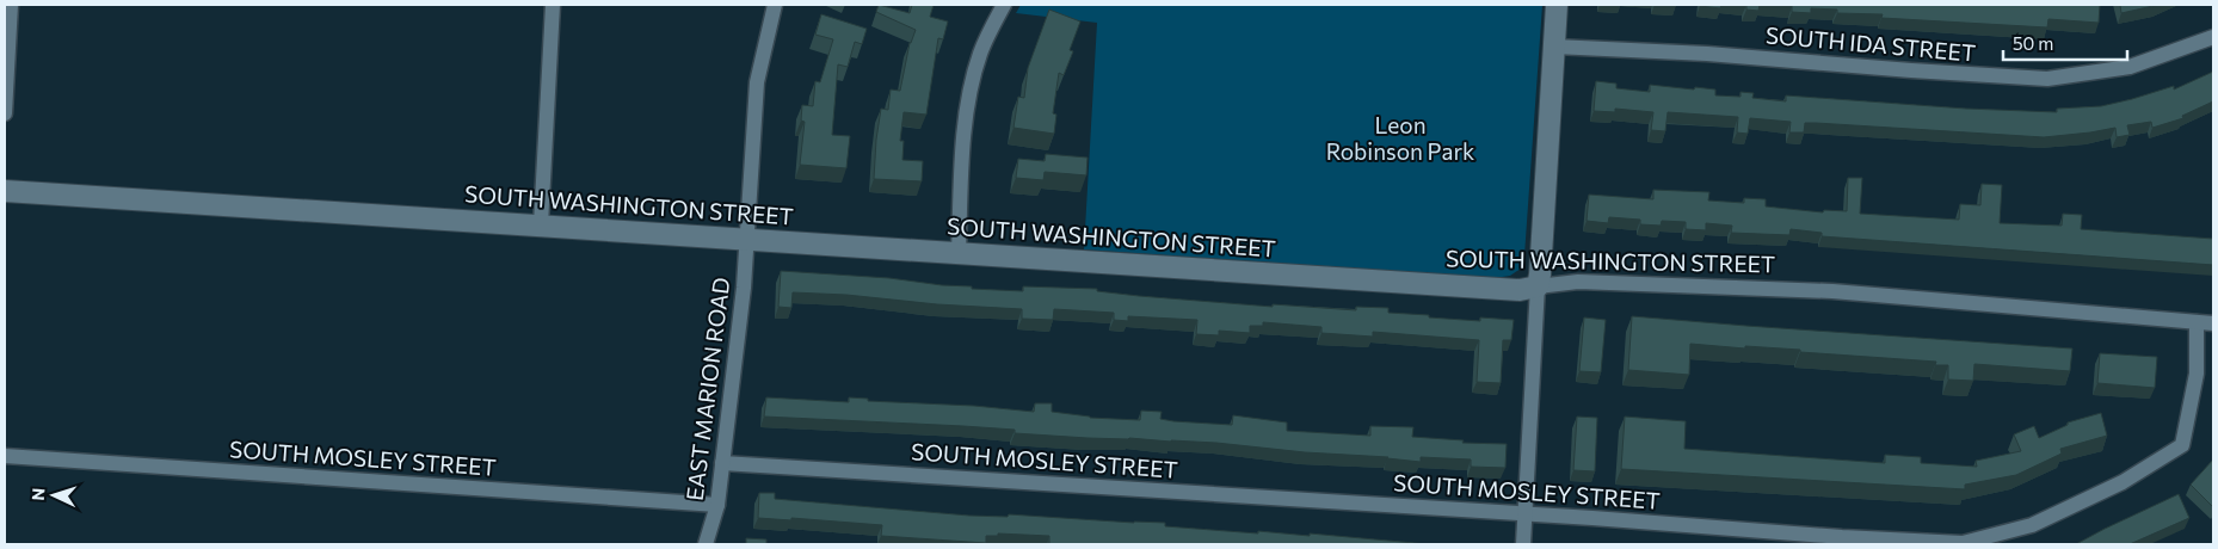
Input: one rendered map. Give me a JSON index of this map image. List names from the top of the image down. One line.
{"streets":{"street":["SOUTH IDA STREET","SOUTH WASHINGTON STREET","EAST MARION ROAD","SOUTH MOSLEY STREET"]},"crossings":[["SOUTH WASHINGTON STREET","EAST MARION ROAD"],["SOUTH WASHINGTON STREET","SOUTH MOSLEY STREET"],["EAST MARION ROAD","SOUTH MOSLEY STREET"]],"parks":["Leon Robinson Park"],"scale_bar":"50 m","north":"left"}
